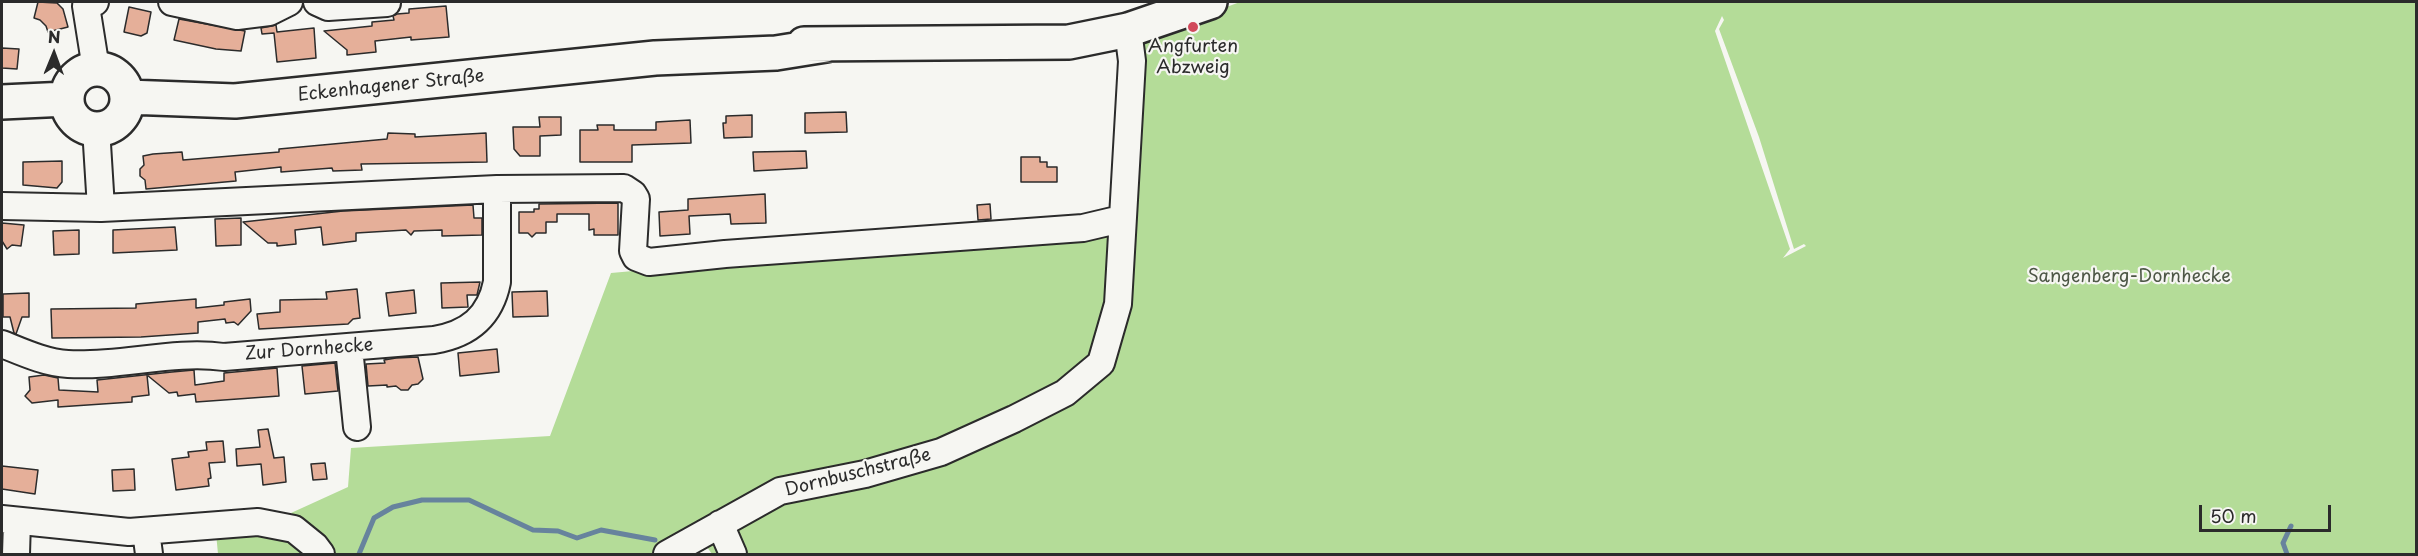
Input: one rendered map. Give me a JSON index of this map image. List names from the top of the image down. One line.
{"streets":{"main road":["Eckenhagener Straße"],"street":["Zur Dornhecke","Dornbuschstraße"]},"crossings":[["Eckenhagener Straße","Dornbuschstraße"]],"parks":["Sangenberg-Dornhecke"],"places":["Angfurten Abzweig"],"scale_bar":"50 m","north":"top"}
